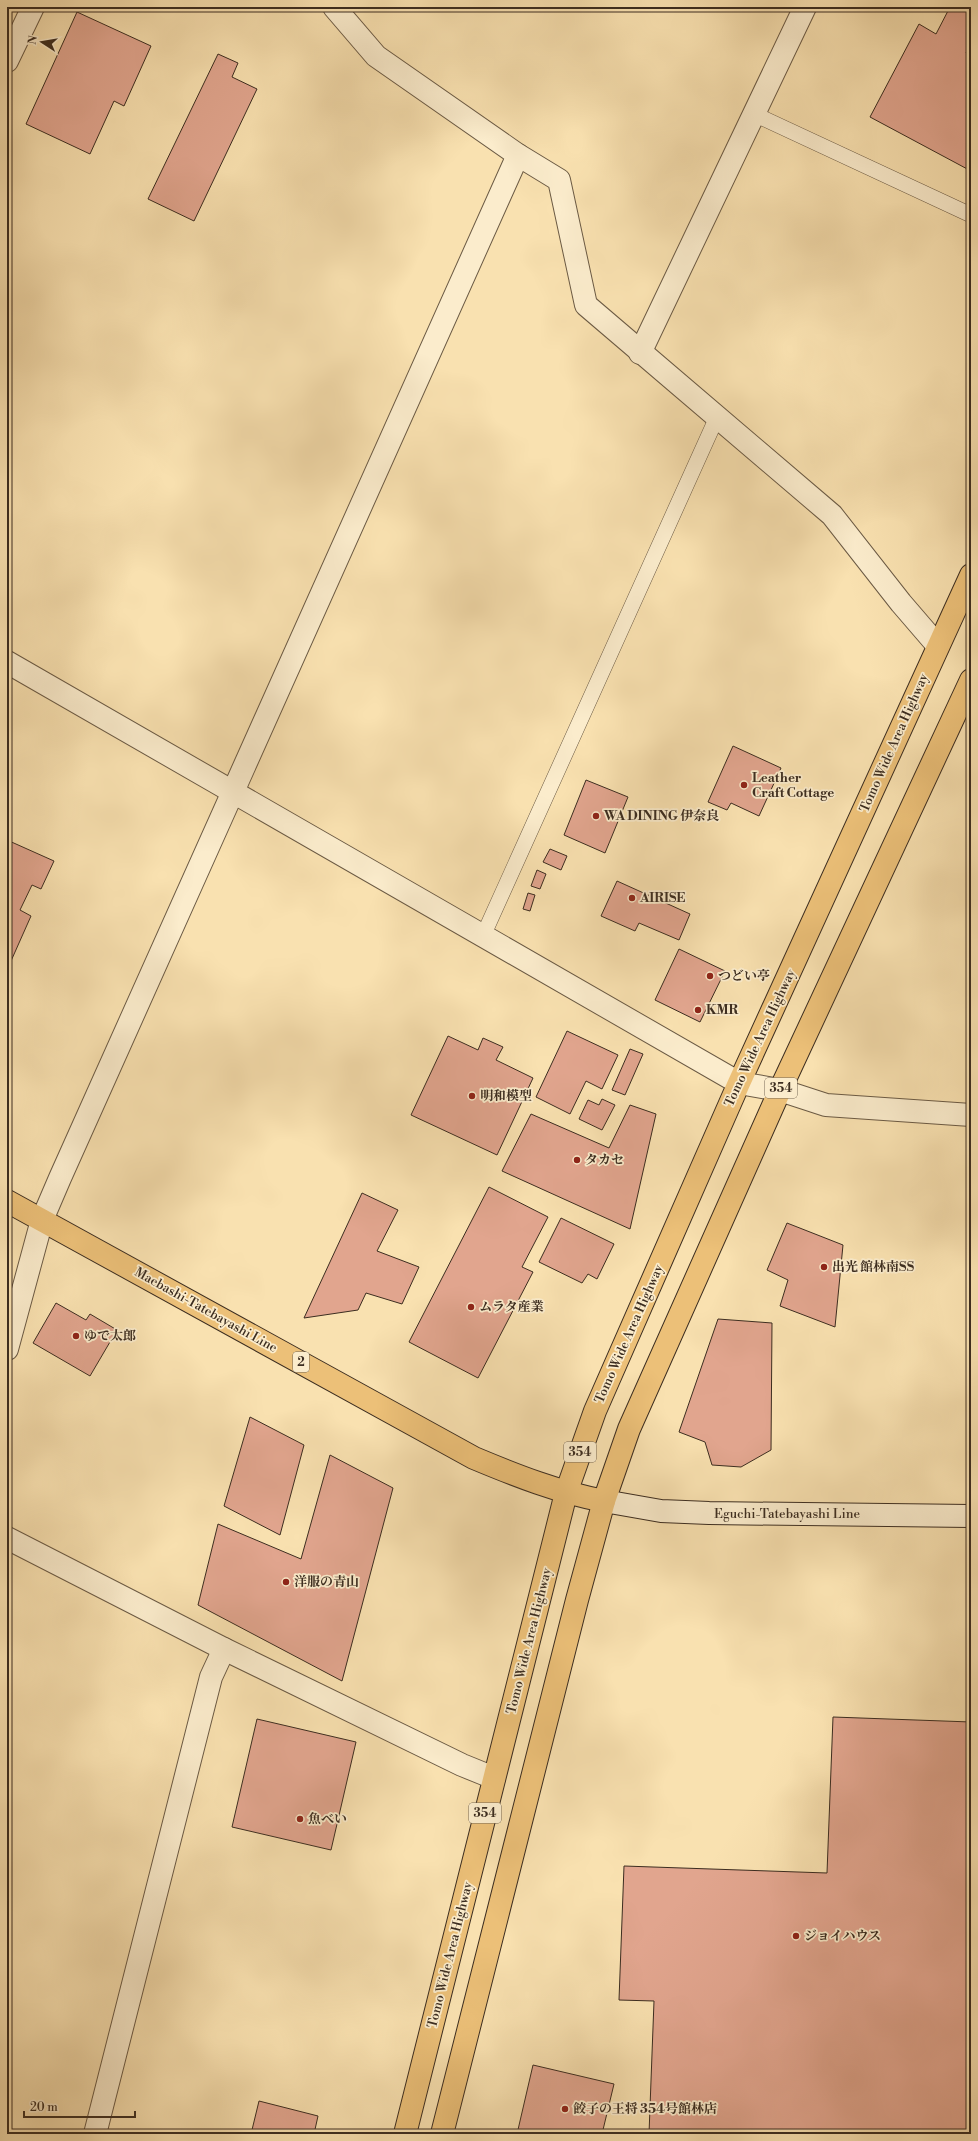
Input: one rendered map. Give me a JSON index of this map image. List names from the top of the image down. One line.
{"streets":{"main road":["Tomo Wide Area Highway","354","Maebashi-Tatebayashi Line","2"],"street":["Eguchi-Tatebayashi Line"]},"crossings":[["Tomo Wide Area Highway","Maebashi-Tatebayashi Line"],["354","Maebashi-Tatebayashi Line"],["354","Eguchi-Tatebayashi Line"],["Maebashi-Tatebayashi Line","Eguchi-Tatebayashi Line"]],"places":["Leather Craft Cottage","WA DINING 伊奈良","AIRISE","つどい亭","KMR","明和模型","タカセ","出光 館林南SS","ムラタ産業","ゆで太郎","洋服の青山","魚べい","ジョイハウス","餃子の王将 354号館林店"],"scale_bar":"20 m","north":"left"}
